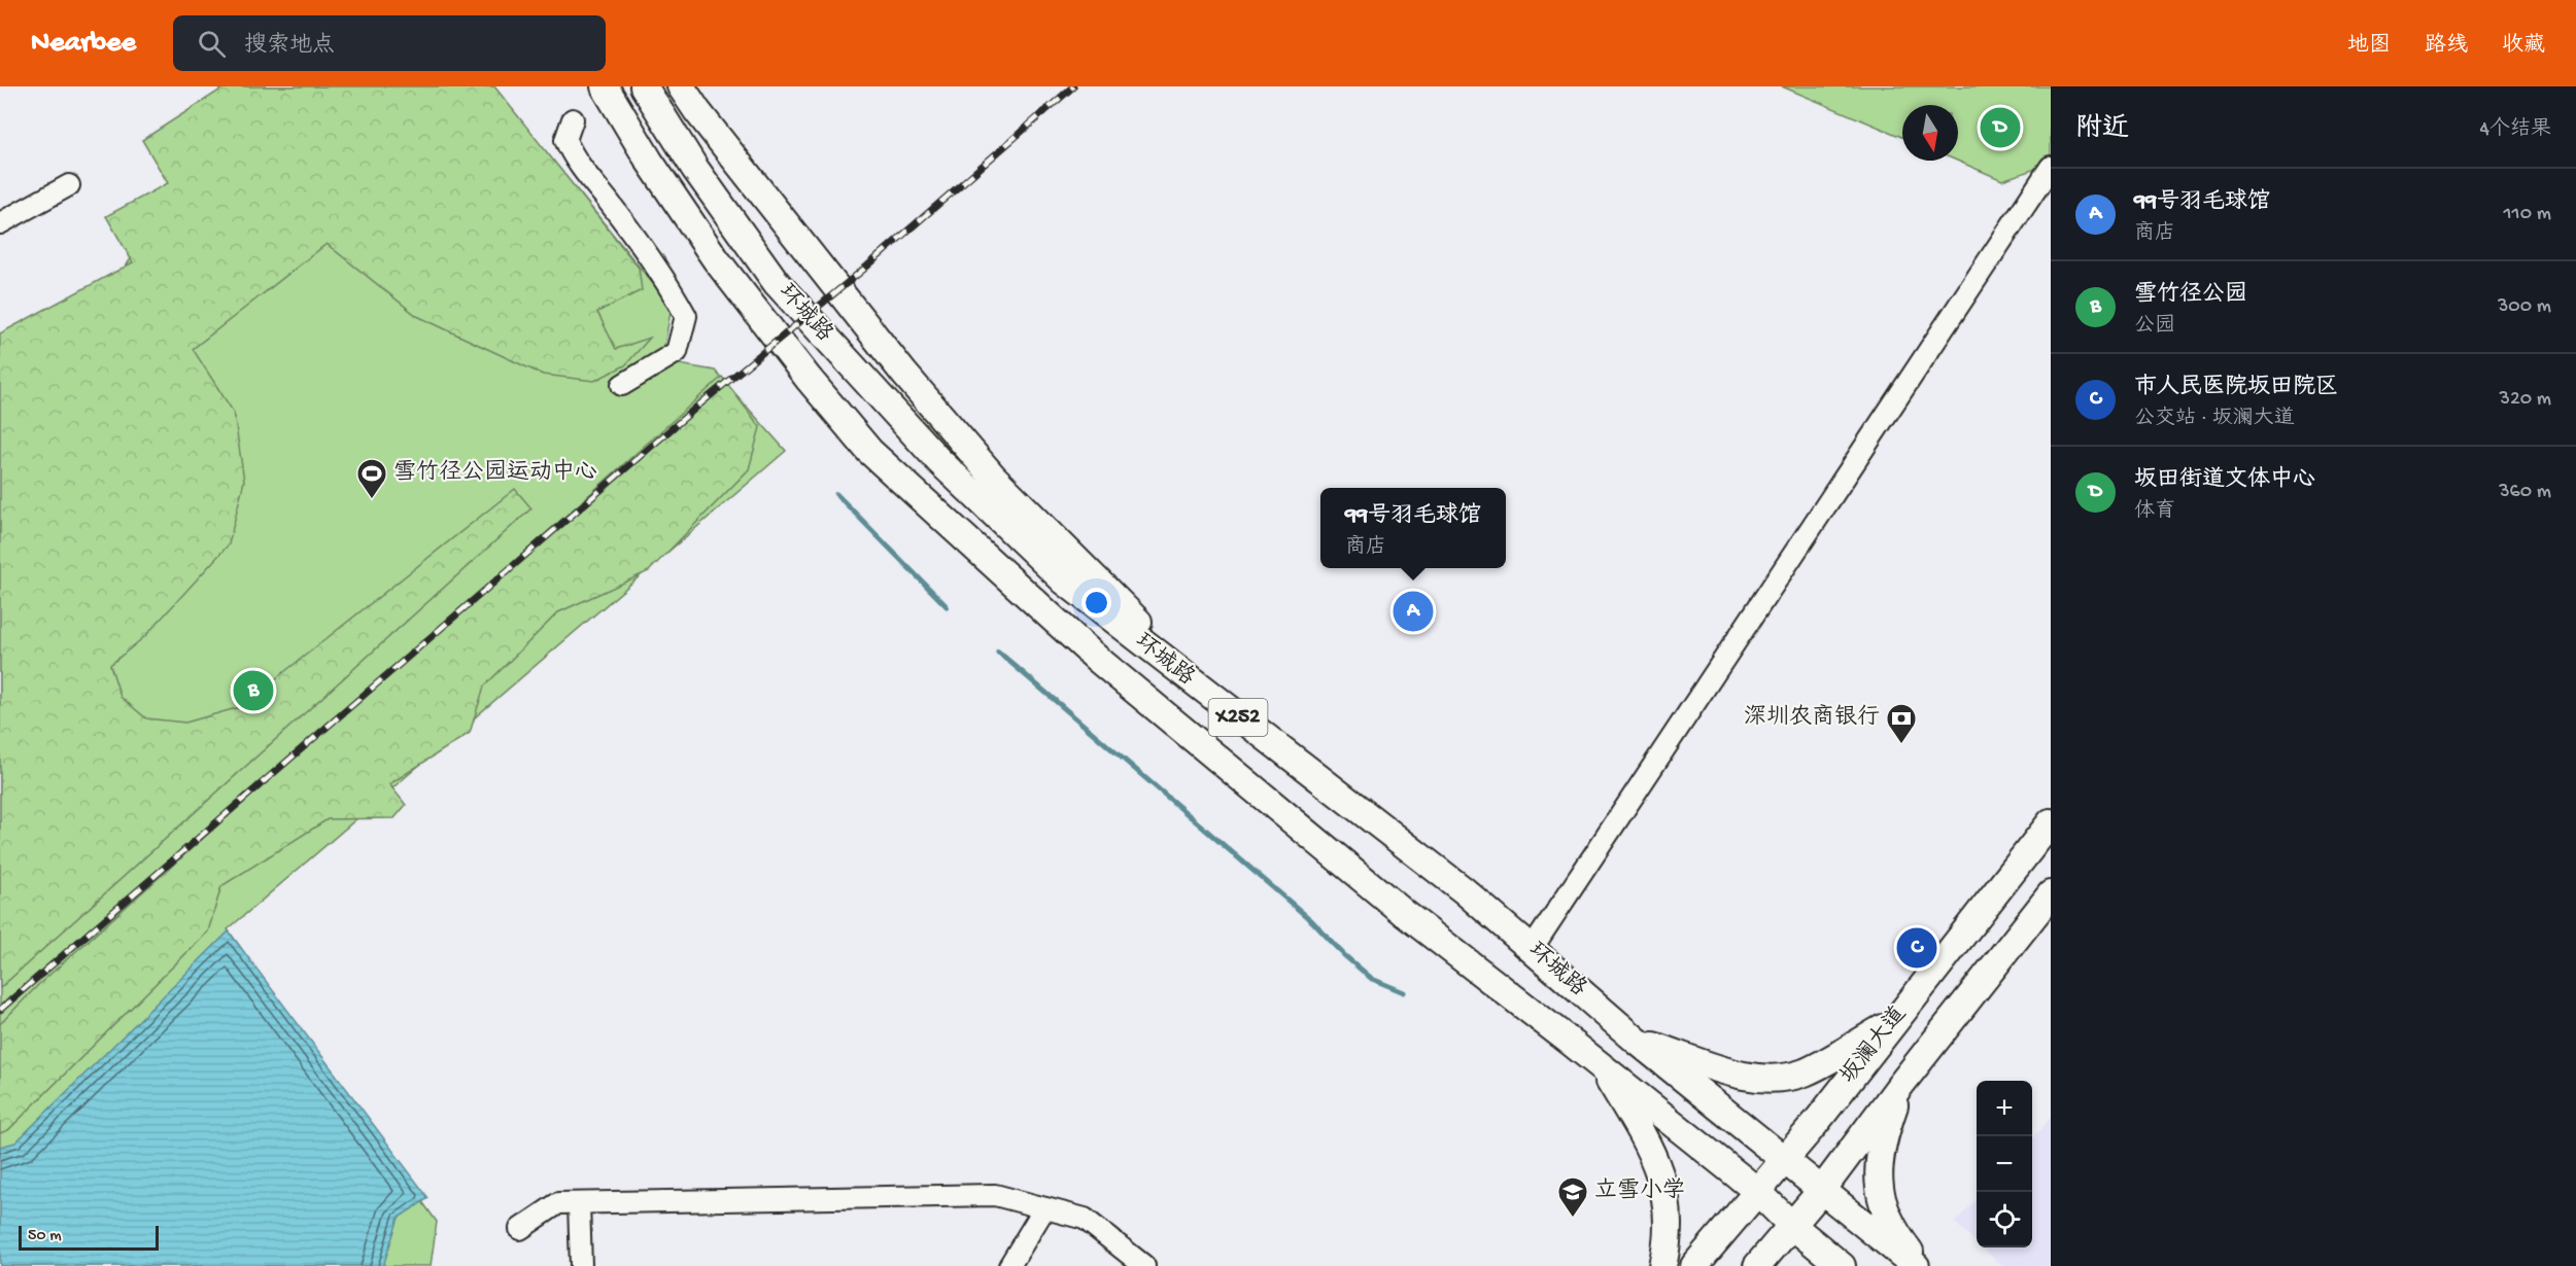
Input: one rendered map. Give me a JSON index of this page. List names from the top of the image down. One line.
{"streets":{"main road":["环城路","X252","坂澜大道"]},"crossings":[["环城路","坂澜大道"]],"places":{"sports":["雪竹径公园运动中心"],"bank":["深圳农商银行"],"school or university":["立雪小学"]},"scale_bar":"50 m","north":"bottom","page":{"header":"Nearbee","search":"搜索地点","nav":["地图","路线","收藏"],"heading":["附近","4个结果"],"pins":["D","A","B","C"],"list":[{"mark":"A","name":"99号羽毛球馆","note":"商店","value":"110 m"},{"mark":"B","name":"雪竹径公园","note":"公园","value":"300 m"},{"mark":"C","name":"市人民医院坂田院区","note":"公交站 · 坂澜大道","value":"320 m"},{"mark":"D","name":"坂田街道文体中心","note":"体育","value":"360 m"}],"popup":["99号羽毛球馆","商店"],"map_buttons":["+","−"],"scale":"50 m"}}
